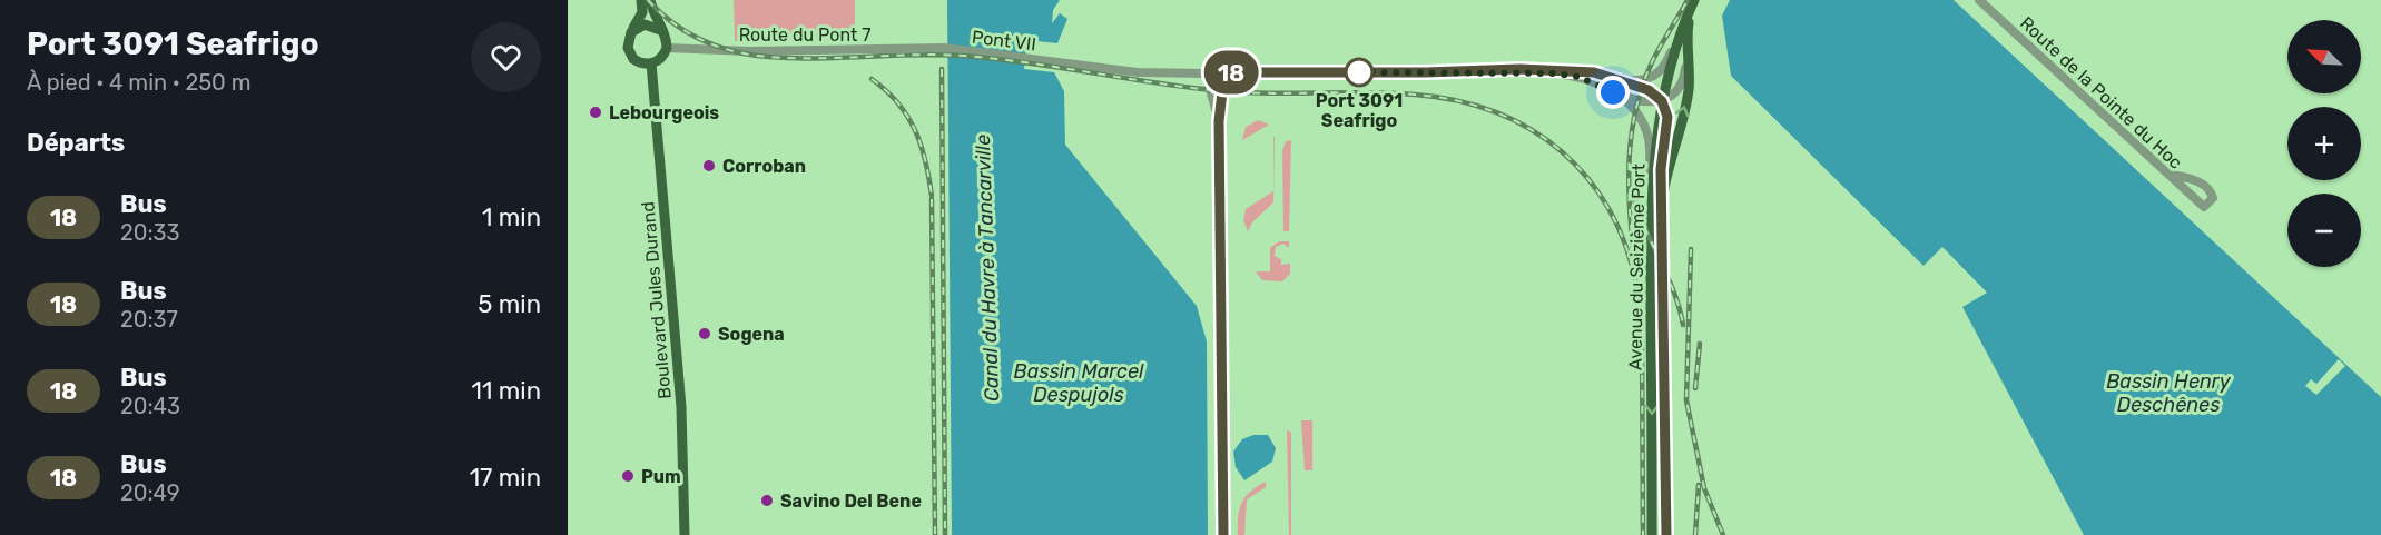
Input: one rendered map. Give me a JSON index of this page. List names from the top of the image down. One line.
{"streets":{"main road":["Avenue du Seizième Port","Boulevard Jules Durand"],"street":["Route du Pont 7","Pont VII","Route de la Pointe du Hoc"]},"crossings":[["Route du Pont 7","Pont VII"],["Route du Pont 7","Boulevard Jules Durand"]],"water":["Canal du Havre à Tancarville","Bassin Marcel Despujols","Bassin Henry Deschênes"],"places":["Port 3091 Seafrigo","Lebourgeois","Corroban","Sogena","Pum","Savino Del Bene"],"lines":["bus line 18"],"north":"top left","page":{"heading":[["Port 3091 Seafrigo","À pied · 4 min · 250 m"],"Départs"],"on_map":"18","map_buttons":["+","−"],"list":[{"mark":"18","name":"Bus","note":"20:33","value":"1 min"},{"mark":"18","name":"Bus","note":"20:37","value":"5 min"},{"mark":"18","name":"Bus","note":"20:43","value":"11 min"},{"mark":"18","name":"Bus","note":"20:49","value":"17 min"}]}}
